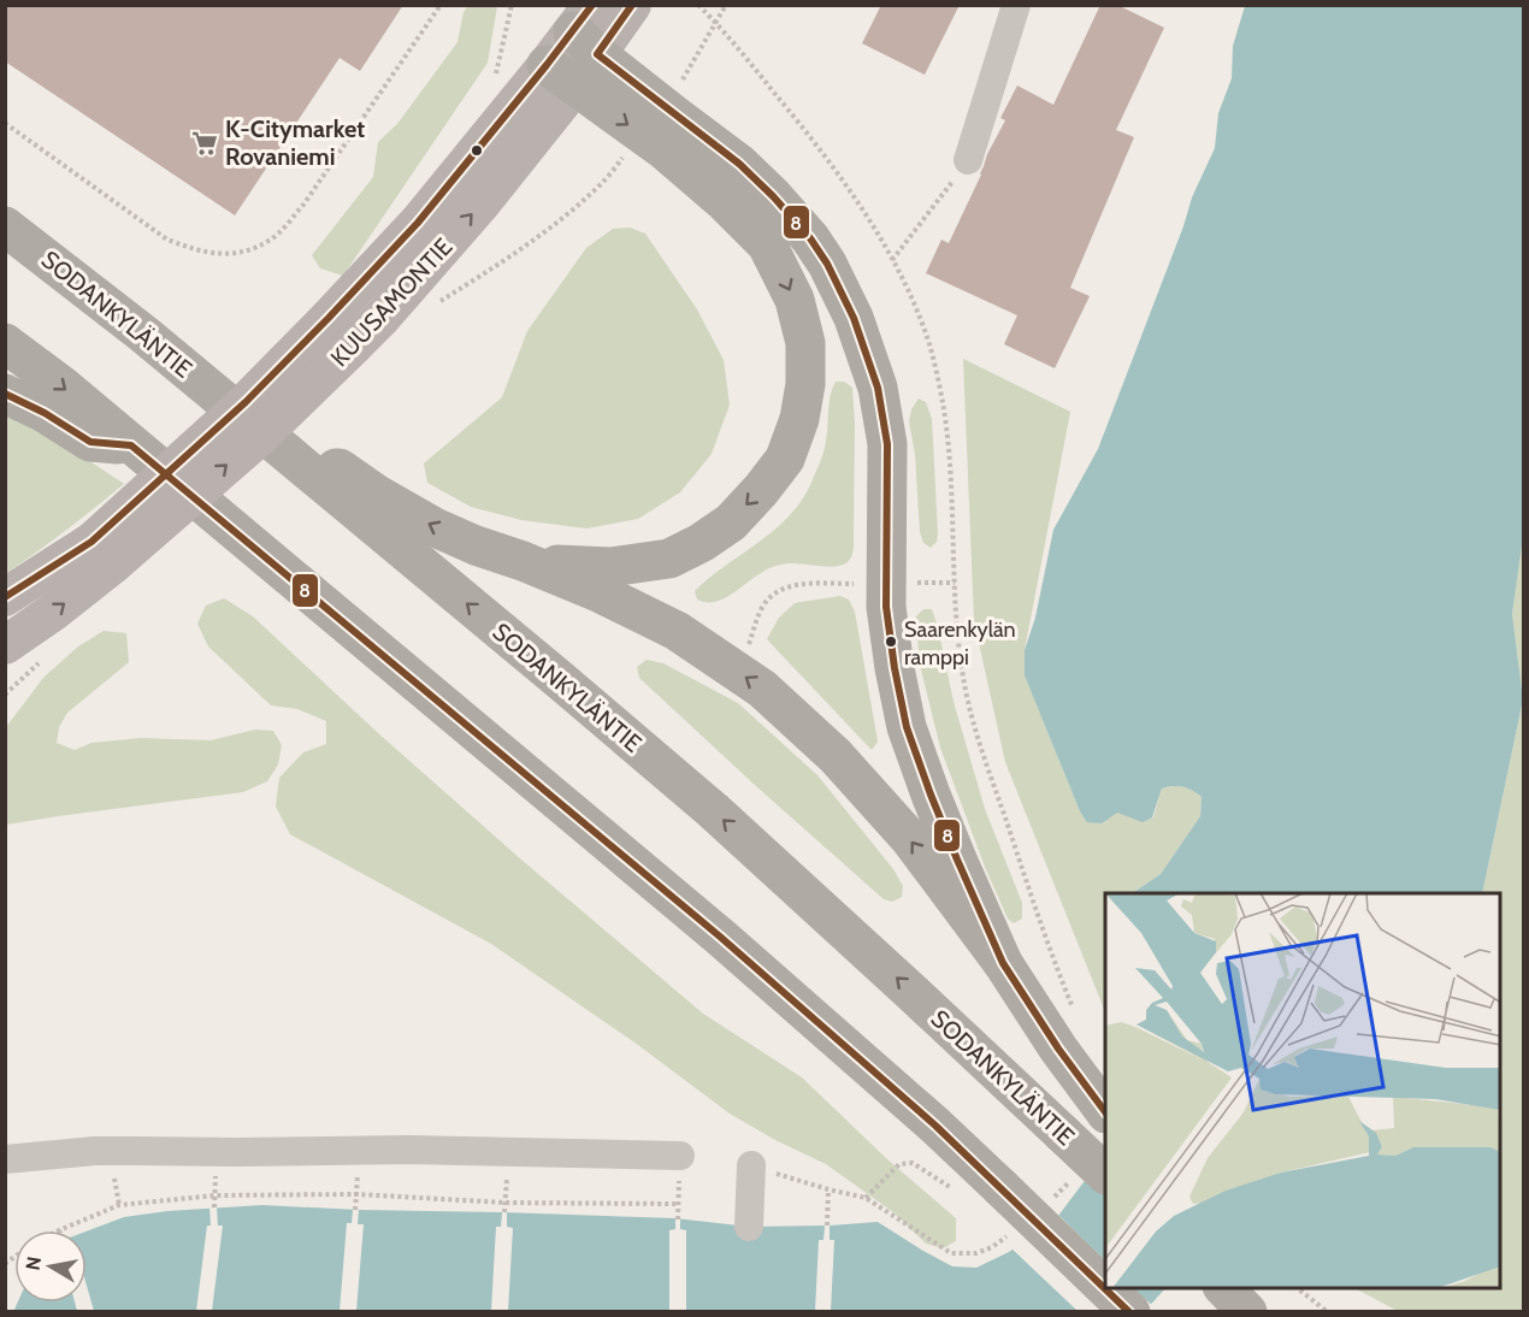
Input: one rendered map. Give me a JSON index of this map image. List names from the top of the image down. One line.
{"streets":{"highway":["SODANKYLÄNTIE"],"main road":["KUUSAMONTIE"]},"places":{"supermarket":["K-Citymarket Rovaniemi"],"other":["Saarenkylän ramppi"]},"lines":["transit line 8"],"north":"left"}
